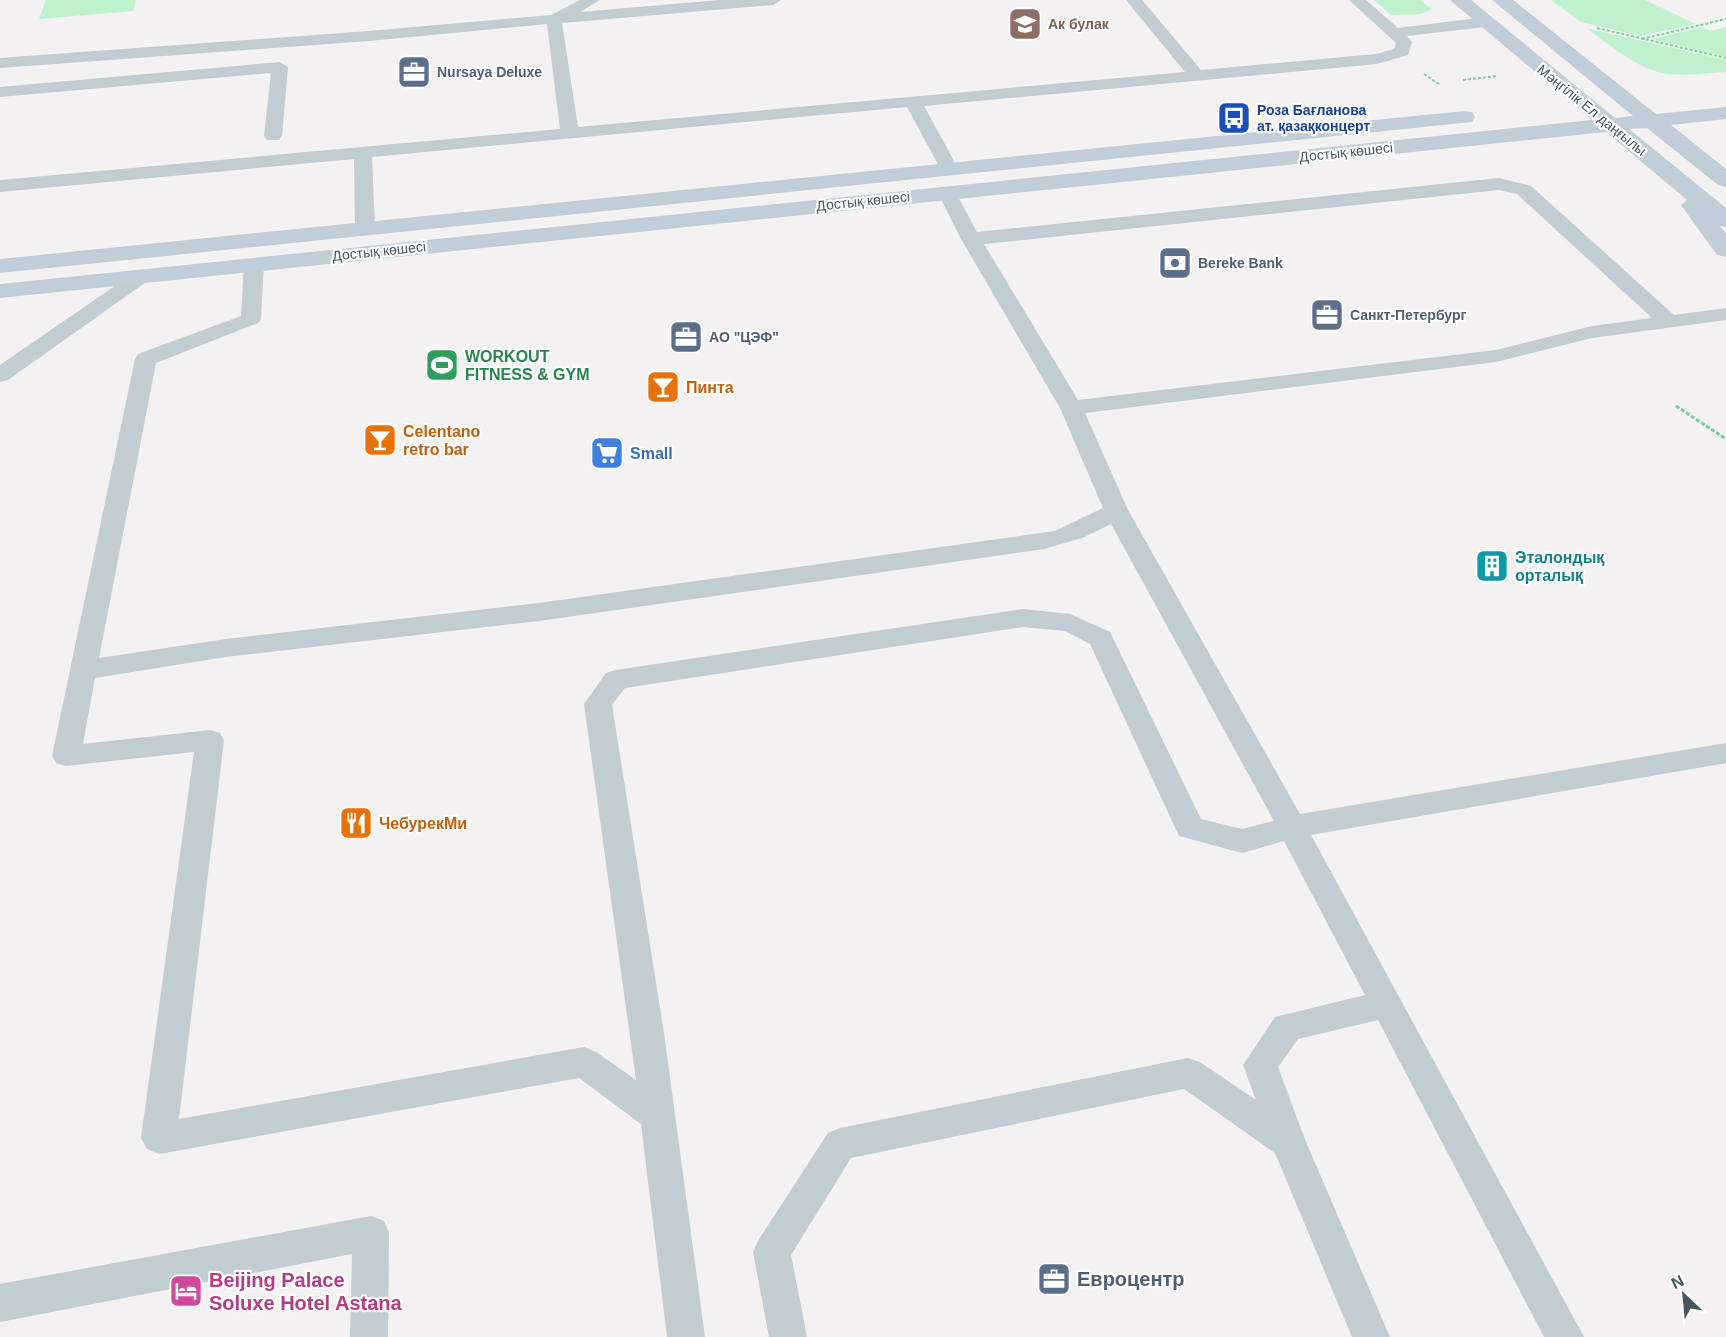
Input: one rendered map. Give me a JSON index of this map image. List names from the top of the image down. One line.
{"streets":{"street":["Мәңгілік Ел даңғылы","Достық көшесі"]},"crossings":[["Мәңгілік Ел даңғылы","Достық көшесі"]],"places":{"school or university":["Ак булак"],"office":["Nursaya Deluxe","Санкт-Петербург","АО \"ЦЭФ\"","Евроцентр"],"bus stop":["Роза Бағланова ат. қазақконцерт"],"bank":["Bereke Bank"],"sports":["WORKOUT FITNESS & GYM"],"bar":["Пинта","Celentano retro bar"],"supermarket":["Small"],"building":["Эталондық орталық"],"restaurant":["ЧебурекМи"],"hotel":["Beijing Palace Soluxe Hotel Astana"]},"north":"top left"}
